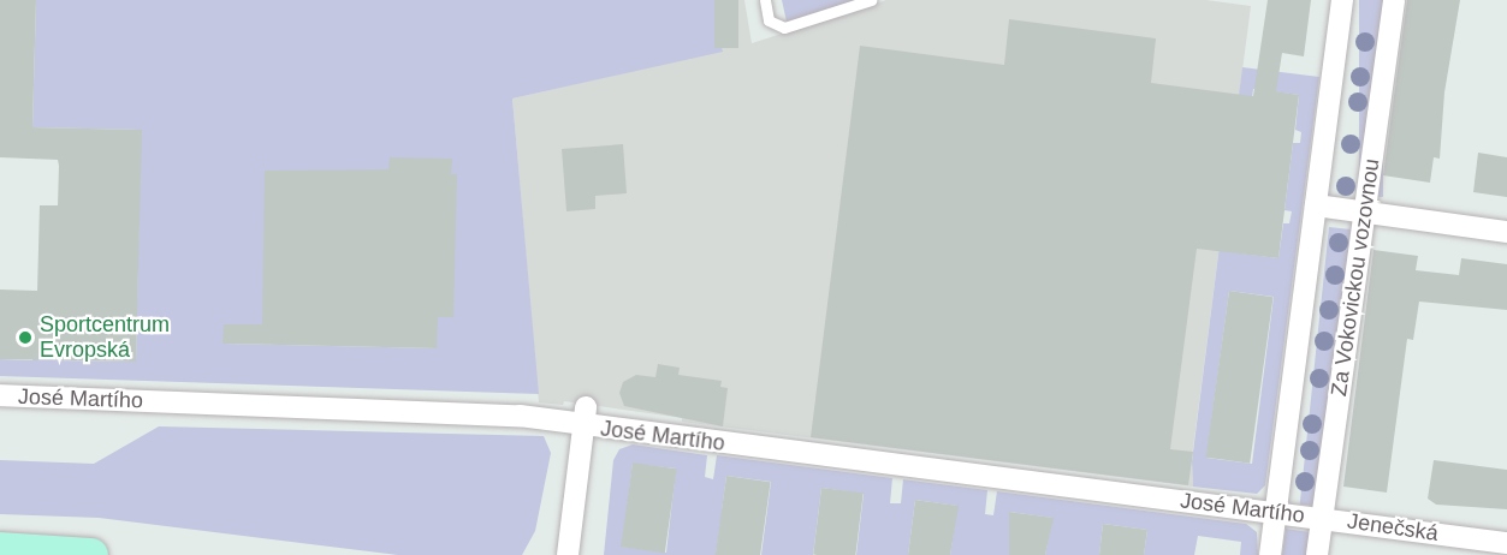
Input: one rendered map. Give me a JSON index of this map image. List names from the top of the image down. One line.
{"streets":{"street":["Za Vokovickou vozovnou","José Martího","Jenečská"]},"crossings":[["Za Vokovickou vozovnou","José Martího"],["Za Vokovickou vozovnou","Jenečská"],["José Martího","Jenečská"]],"places":["Sportcentrum Evropská"]}
